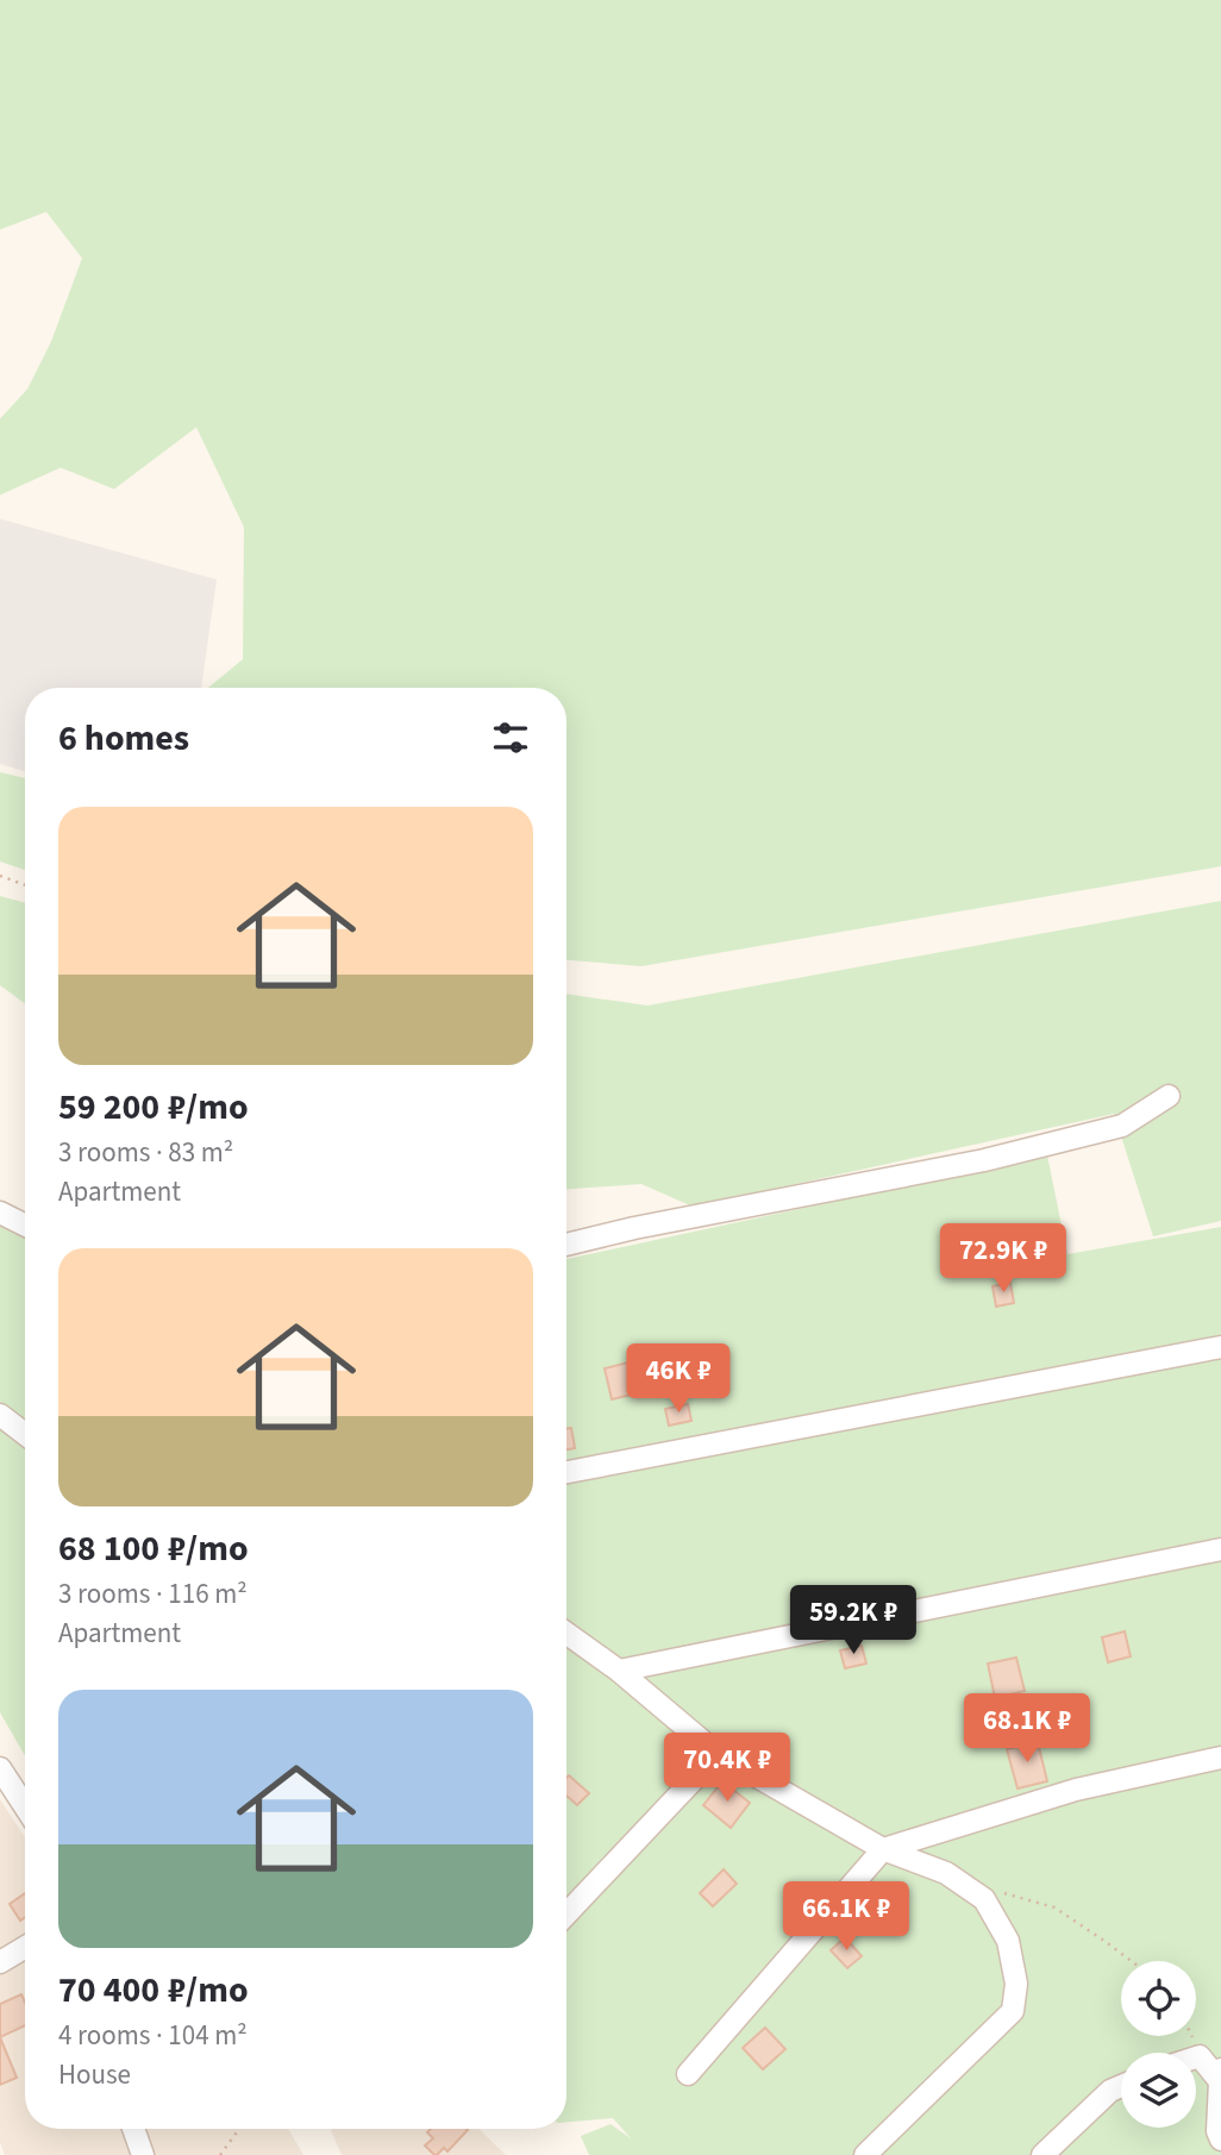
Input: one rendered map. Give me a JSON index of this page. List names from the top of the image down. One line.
{"page":{"heading":"6 homes","list":[{"name":"59 200 ₽/mo","note":"3 rooms · 83 m² · Apartment"},{"name":"68 100 ₽/mo","note":"3 rooms · 116 m² · Apartment"},{"name":"70 400 ₽/mo","note":"4 rooms · 104 m² · House"}],"price":["72.9K ₽","46K ₽","59.2K ₽","68.1K ₽","70.4K ₽","66.1K ₽"]}}
